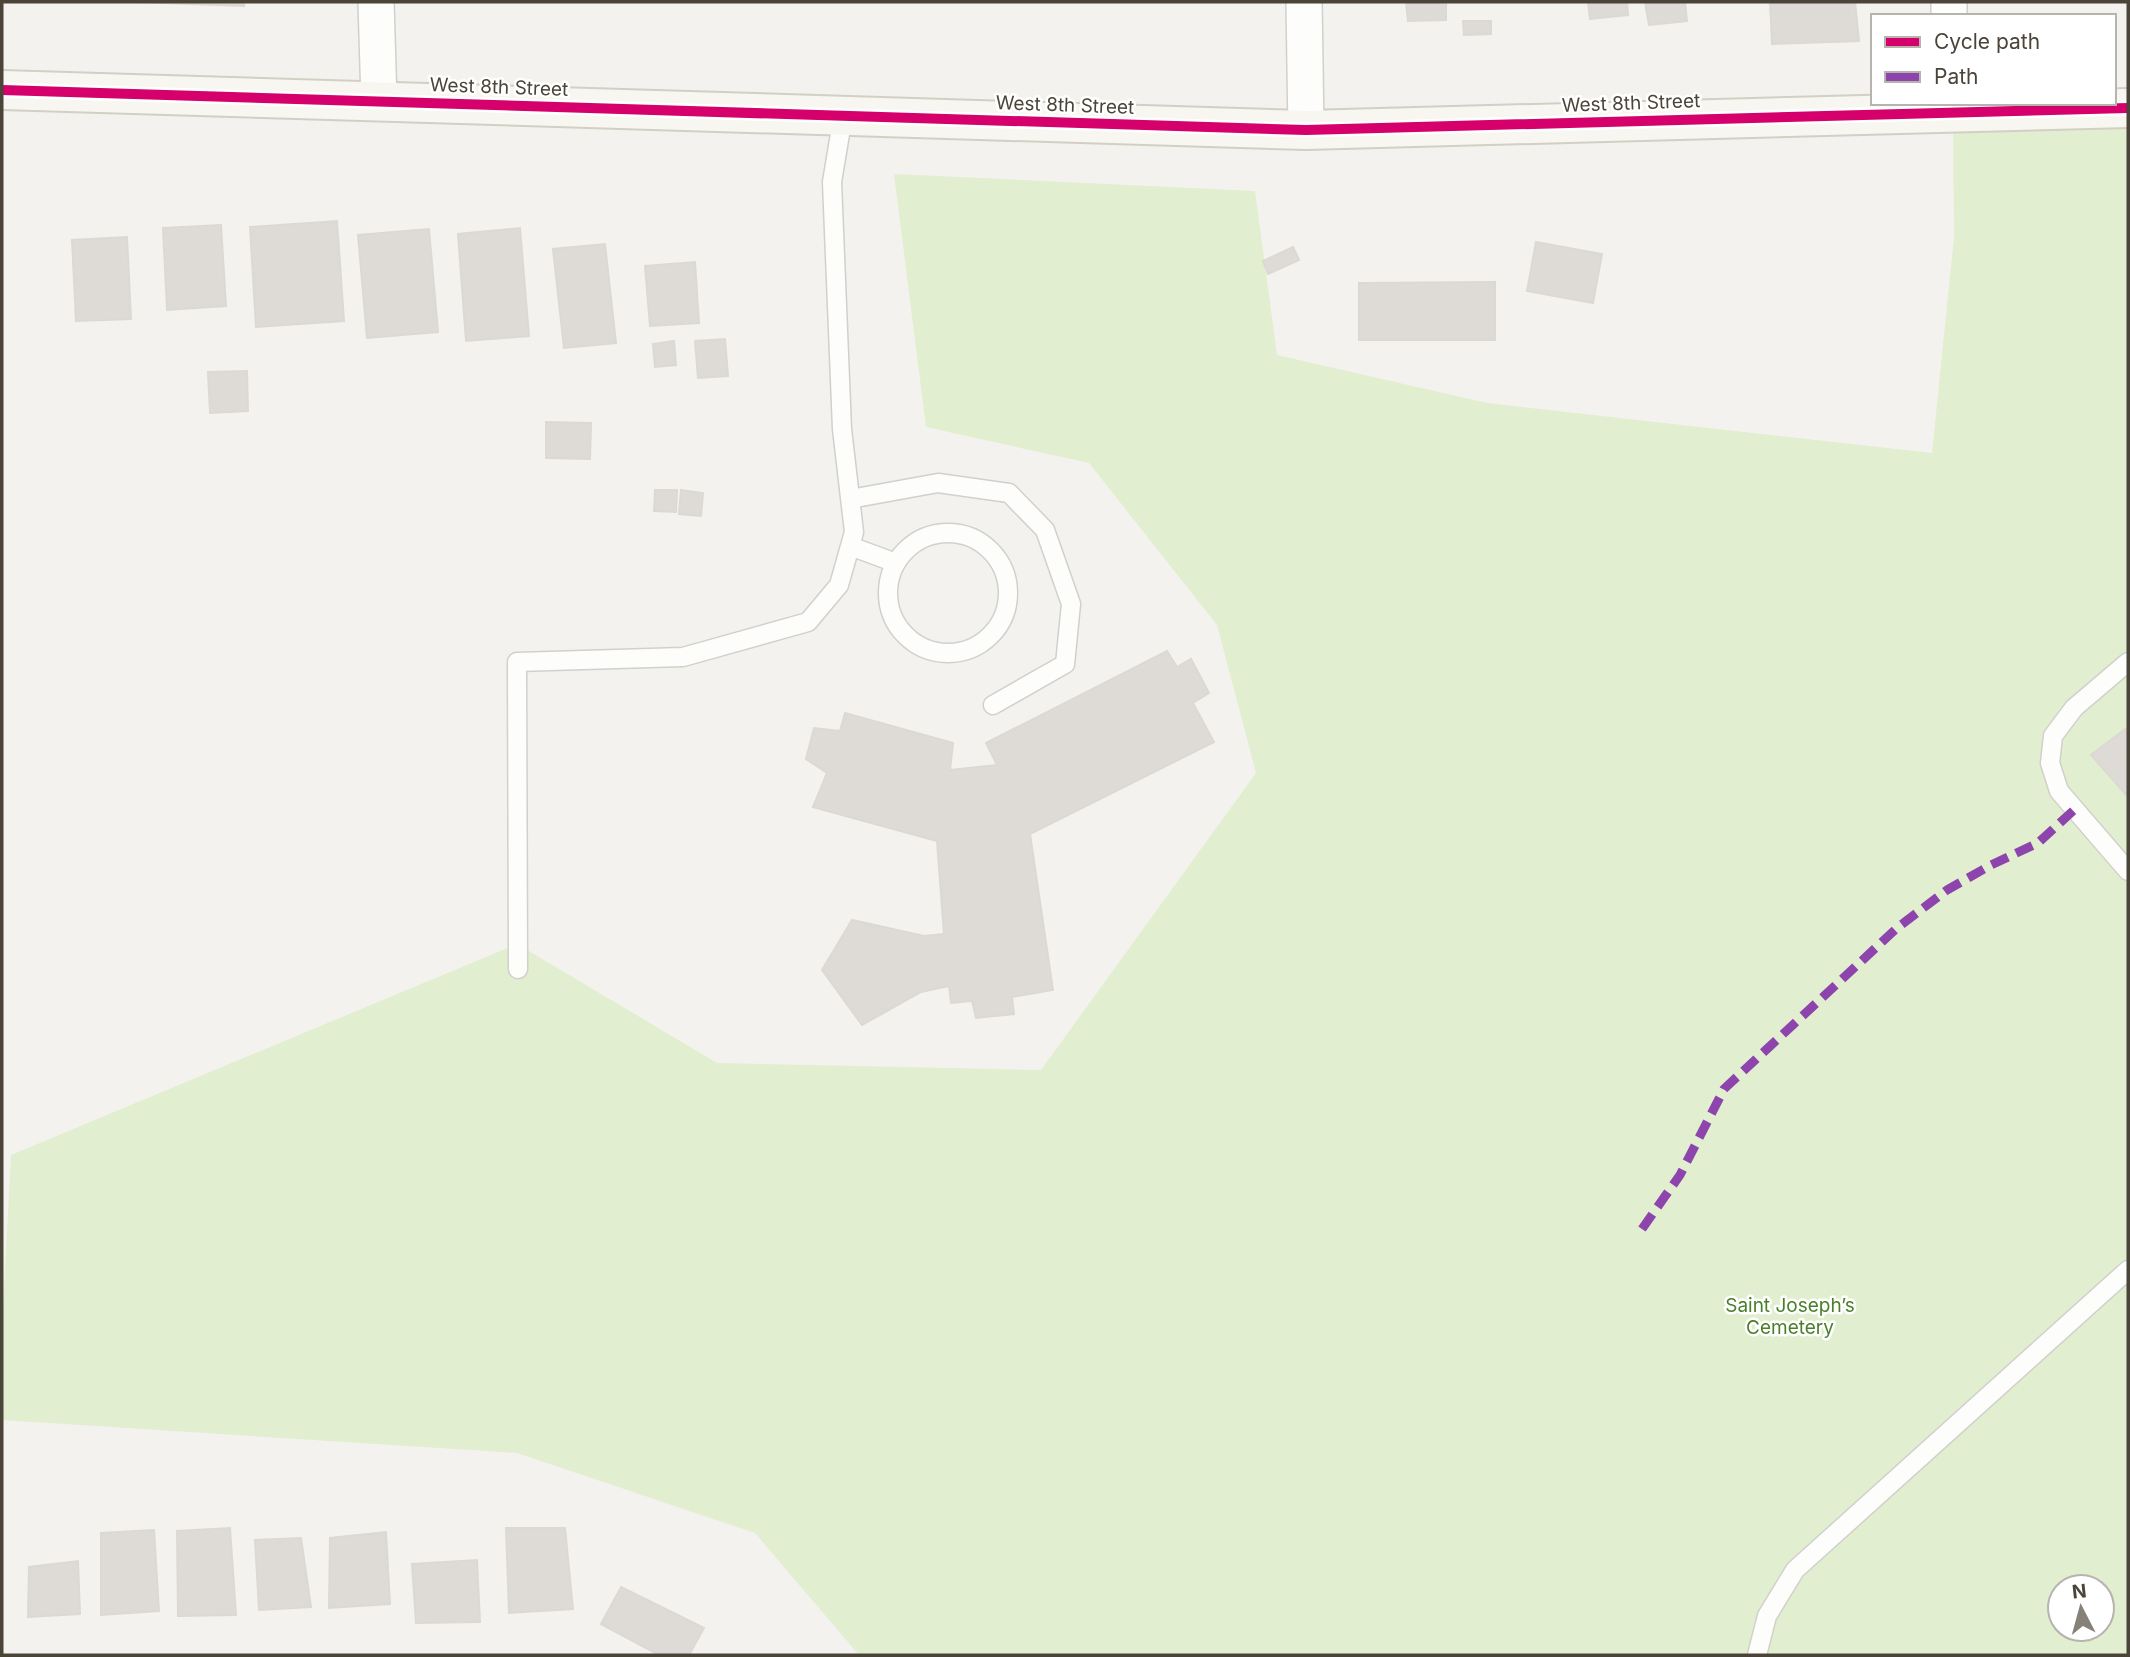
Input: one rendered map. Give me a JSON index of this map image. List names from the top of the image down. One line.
{"streets":{"street":["West 8th Street"]},"parks":["Saint Joseph’s Cemetery"],"legend":["Cycle path","Path"],"north":"top"}
